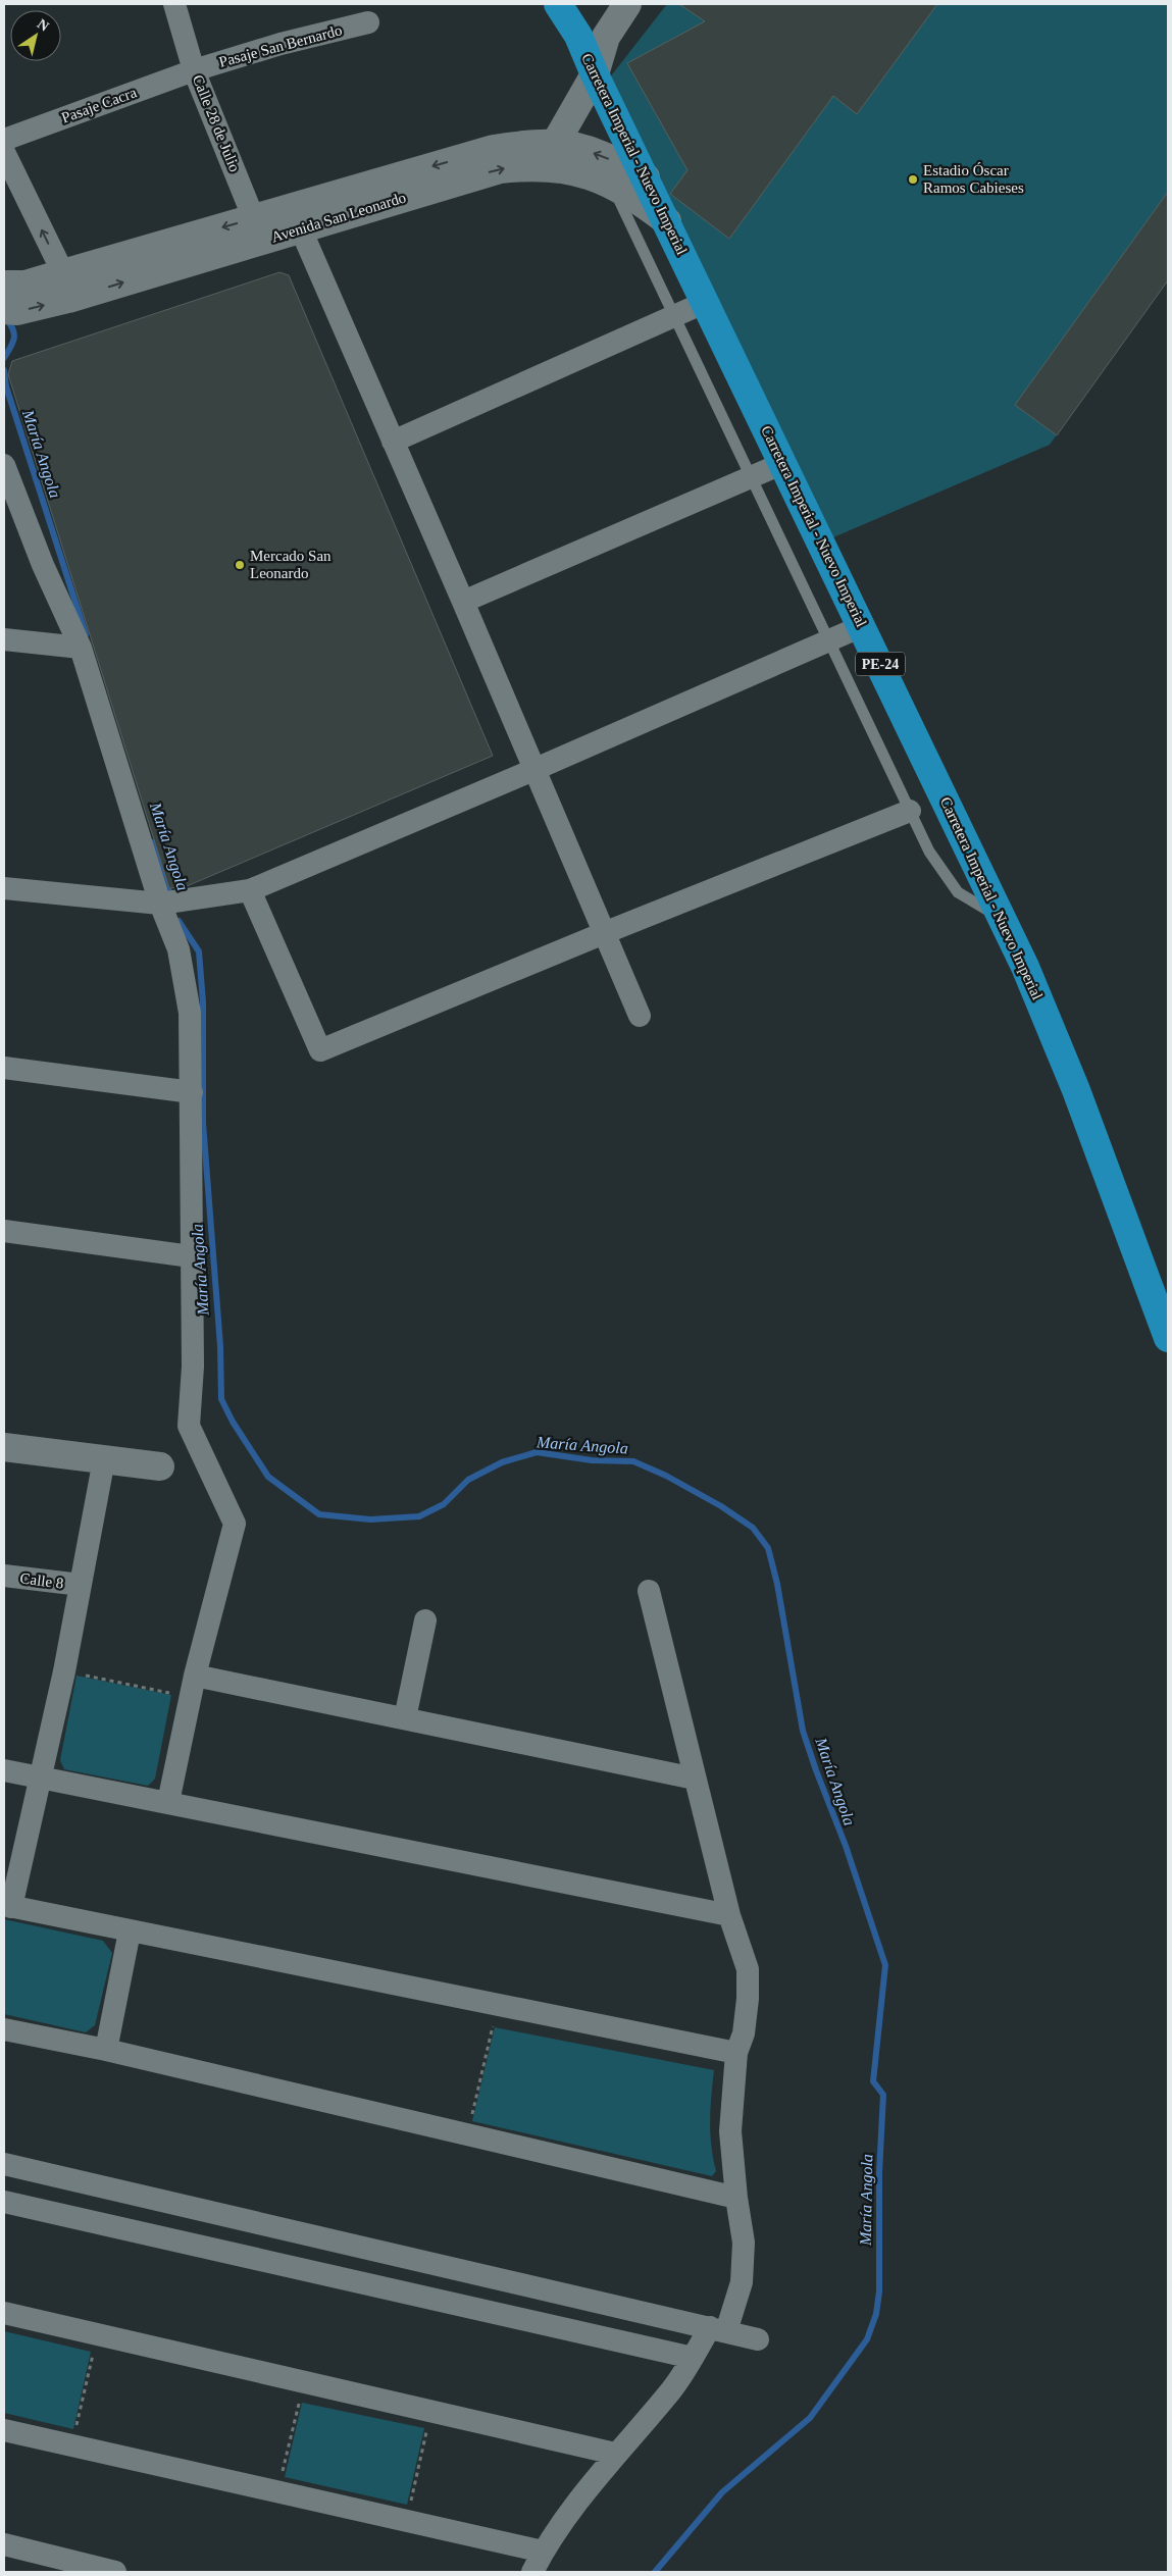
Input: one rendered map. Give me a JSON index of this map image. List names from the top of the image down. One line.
{"streets":{"highway":["Carretera Imperial - Nuevo Imperial","PE-24"],"street":["Pasaje San Bernardo","Pasaje Cacra","Calle 28 de Julio","Avenida San Leonardo","Calle 8"]},"crossings":[["Pasaje San Bernardo","Pasaje Cacra"],["Pasaje San Bernardo","Calle 28 de Julio"],["Pasaje Cacra","Calle 28 de Julio"],["Calle 28 de Julio","Avenida San Leonardo"],["Carretera Imperial - Nuevo Imperial","Avenida San Leonardo"]],"water":["María Angola"],"places":["Estadio Óscar Ramos Cabieses","Mercado San Leonardo"],"north":"top right"}
